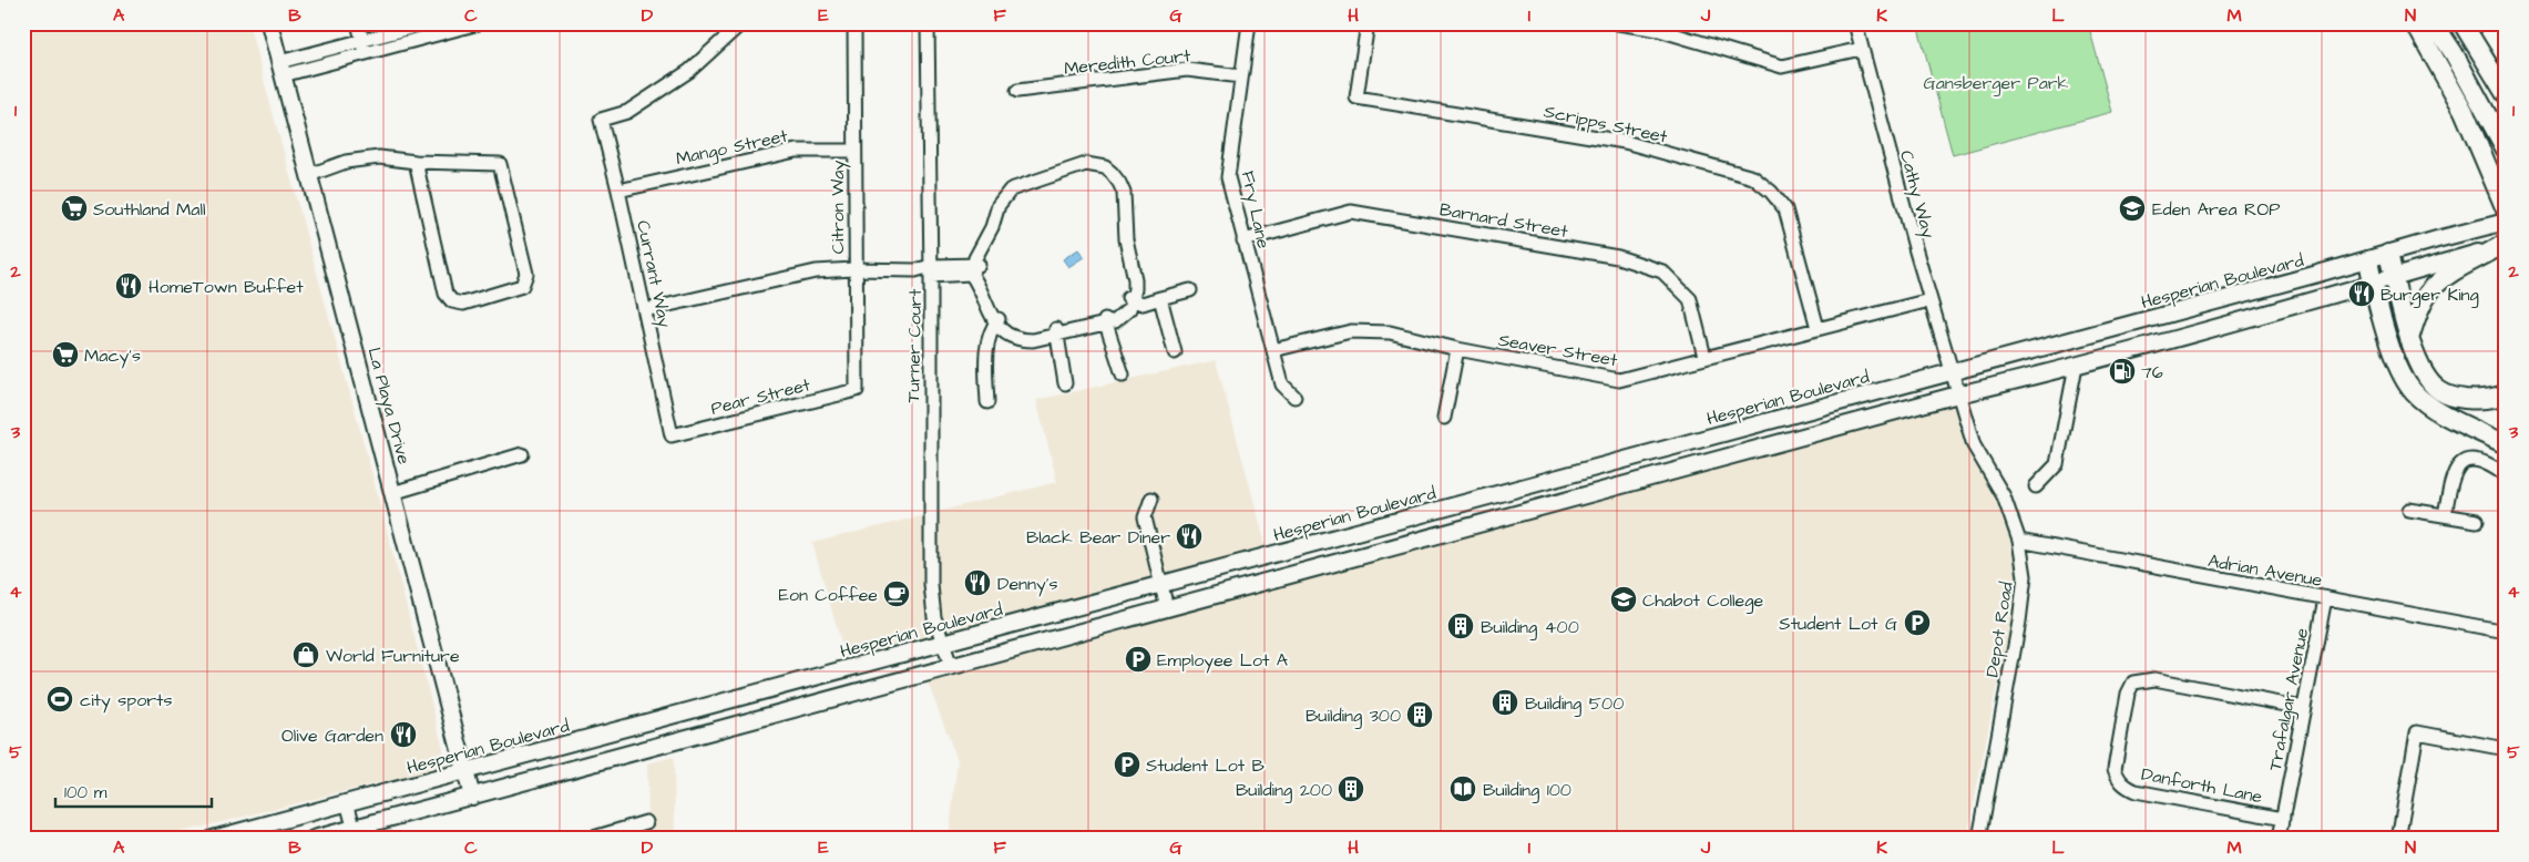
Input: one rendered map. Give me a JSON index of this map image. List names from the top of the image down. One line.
{"streets":{"main road":["Hesperian Boulevard","La Playa Drive"],"street":["Meredith Court","Scripps Street","Mango Street","Cathy Way","Citron Way","Fry Lane","Barnard Street","Currant Way","Turner Court","Seaver Street","Pear Street","Adrian Avenue","Depot Road","Trafalgar Avenue","Danforth Lane"]},"crossings":[["Meredith Court","Fry Lane"],["Scripps Street","Seaver Street"],["Mango Street","Citron Way"],["Mango Street","Currant Way"],["Cathy Way","Hesperian Boulevard"],["Cathy Way","Seaver Street"],["Cathy Way","Depot Road"],["Citron Way","Pear Street"],["Fry Lane","Barnard Street"],["Fry Lane","Seaver Street"],["Barnard Street","Seaver Street"],["Currant Way","Pear Street"],["Hesperian Boulevard","Turner Court"],["Hesperian Boulevard","La Playa Drive"],["Hesperian Boulevard","Depot Road"],["Adrian Avenue","Depot Road"],["Adrian Avenue","Trafalgar Avenue"],["Trafalgar Avenue","Danforth Lane"]],"parks":["Gansberger Park"],"places":{"supermarket":["Southland Mall","Macy's"],"school or university":["Eden Area ROP","Chabot College"],"restaurant":["HomeTown Buffet","Burger King","Black Bear Diner","Denny's","Olive Garden"],"fuel station":["76"],"cafe":["Eon Coffee"],"parking":["Student Lot G","Employee Lot A","Student Lot B"],"building":["Building 400","Building 500","Building 300","Building 200"],"shop":["World Furniture"],"sports":["city sports"],"library":["Building 100"]},"scale_bar":"100 m","grid":{"columns":["A","B","C","D","E","F","G","H","I","J","K","L","M","N"],"rows":["1","2","3","4","5"]}}
